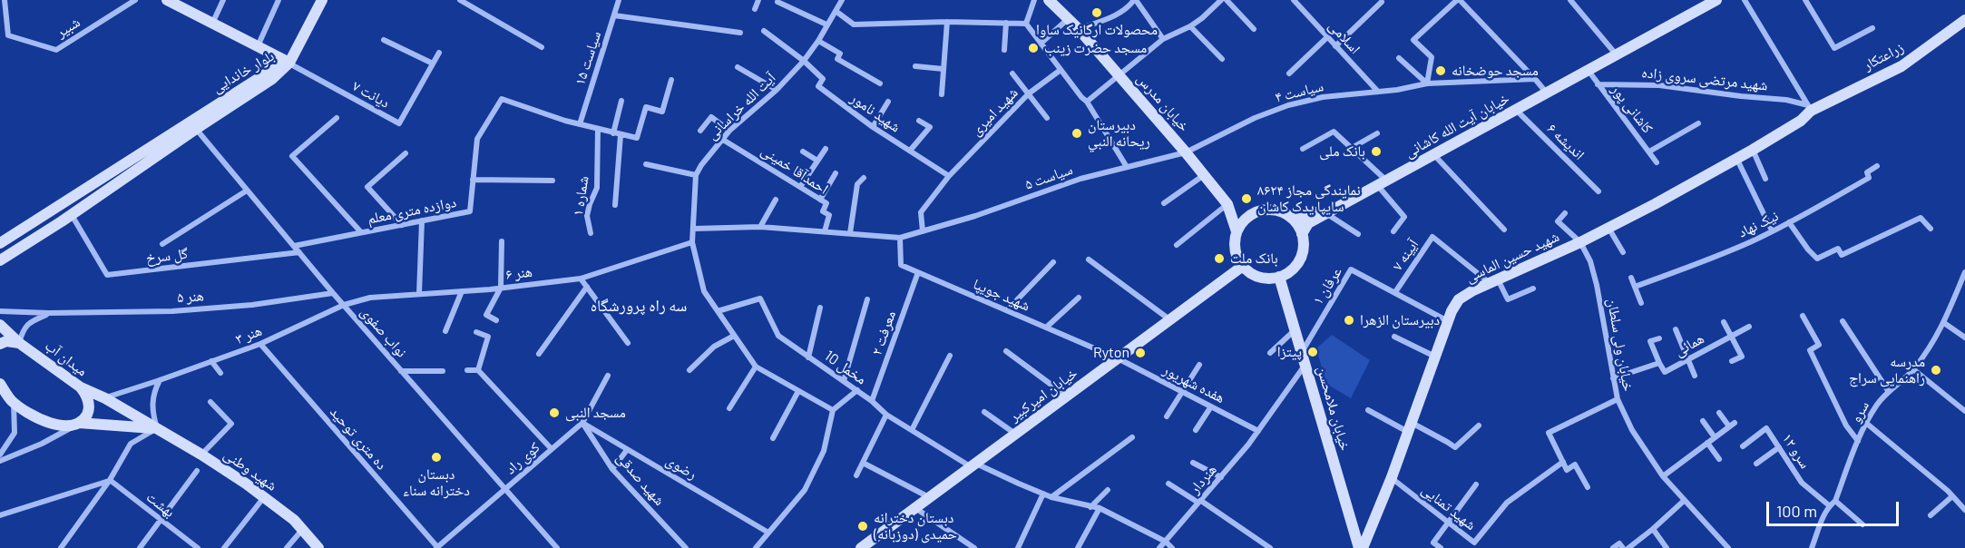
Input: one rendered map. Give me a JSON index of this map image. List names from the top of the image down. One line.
{"streets":{"main road":["زراعتکار","بلوار خاندایی","خیابان مدرس","خیابان آیت الله کاشانی","شهید حسین الماسی","میدان آب","خیابان امیرکبیر","خیابان ملامحسن","شهید وطنی"],"street":["شبیر","اسلامی","سیاست ۱۵","شهید مرتضی سروی زاده","سیاست ۴","دیانت ۷","آیت الله خراسانی","کاشانی پور","شهید امیری","شهید نامور","اندیشه ۶","احمدآقا خمینی","سیاست ۵","شماره ۱","دوازده متری معلم","نیک نهاد","آیینه ۷","گل سرخ","هنر ۶","عرفان ۱","شهید جویپا","هنر ۵","نواب صفوی","معرفت ۲","هنر ۳","خیابان ولی سلطان","همائی","مخمل 10","هفده شهریور","سرو","ده متری توحید","سرو ۱۲","کوی راد","رضوی","شهید صدقی","هنردار","بهشت","شهید تمنایی"]},"crossings":[["اسلامی","سیاست ۴"],["زراعتکار","شهید مرتضی سروی زاده"],["زراعتکار","شهید حسین الماسی"],["سیاست ۱۵","دوازده متری معلم"],["بلوار خاندایی","دیانت ۷"],["بلوار خاندایی","گل سرخ"],["بلوار خاندایی","نواب صفوی"],["شهید مرتضی سروی زاده","کاشانی پور"],["شهید مرتضی سروی زاده","شهید حسین الماسی"],["سیاست ۴","خیابان مدرس"],["سیاست ۴","سیاست ۵"],["خیابان مدرس","سیاست ۵"],["آیت الله خراسانی","شهید نامور"],["آیت الله خراسانی","احمدآقا خمینی"],["کاشانی پور","خیابان آیت الله کاشانی"],["شهید امیری","شهید نامور"],["شهید امیری","سیاست ۵"],["خیابان آیت الله کاشانی","اندیشه ۶"],["خیابان آیت الله کاشانی","خیابان امیرکبیر"],["خیابان آیت الله کاشانی","خیابان ملامحسن"],["سیاست ۵","شهید جویپا"],["شماره ۱","دوازده متری معلم"],["دوازده متری معلم","نواب صفوی"],["آیینه ۷","شهید حسین الماسی"],["آیینه ۷","عرفان ۱"],["گل سرخ","نواب صفوی"],["شهید حسین الماسی","عرفان ۱"],["شهید حسین الماسی","خیابان ولی سلطان"],["شهید حسین الماسی","خیابان ملامحسن"],["شهید حسین الماسی","شهید تمنایی"],["هنر ۶","نواب صفوی"],["هنر ۶","هنر ۳"],["عرفان ۱","خیابان ملامحسن"],["شهید جویپا","معرفت ۲"],["شهید جویپا","هفده شهریور"],["شهید جویپا","خیابان امیرکبیر"],["هنر ۵","نواب صفوی"],["نواب صفوی","هنر ۳"],["نواب صفوی","کوی راد"],["معرفت ۲","مخمل 10"],["هنر ۳","ده متری توحید"],["هنر ۳","شهید وطنی"],["خیابان ولی سلطان","همائی"],["میدان آب","شهید وطنی"],["مخمل 10","خیابان امیرکبیر"],["هفده شهریور","خیابان امیرکبیر"],["هفده شهریور","هنردار"],["خیابان امیرکبیر","خیابان ملامحسن"],["خیابان ملامحسن","هنردار"],["ده متری توحید","کوی راد"],["کوی راد","رضوی"],["کوی راد","شهید صدقی"],["رضوی","شهید صدقی"]],"districts":["سه راه پرورشگاه"],"places":["محصولات ارگانیک ساوا","مسجد حضرت زینب","مسجد حوضخانه","دبيرستان ريحانه النبي","بانک ملی","نمایندگی مجاز ۸۶۲۴ سایپا یدک کاشان","بانک ملت","دبیرستان الزهرا","پیتزا","Ryton","مدرسه راهنمایی سراج","مسجد النبی","دبستان دخترانه سناء","دبستان دخترانه حمیدی (دوزبانه)"],"scale_bar":"100 m"}
